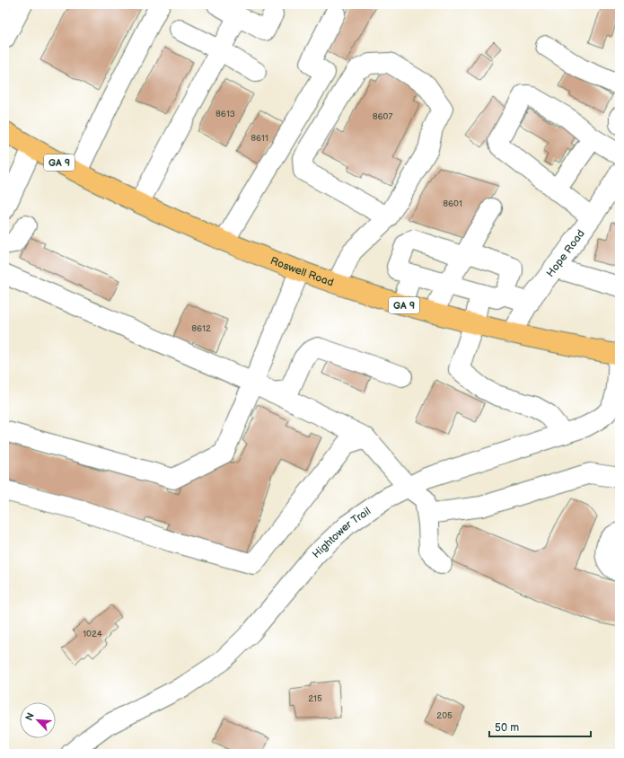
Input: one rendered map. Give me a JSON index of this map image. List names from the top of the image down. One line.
{"streets":{"main road":["GA 9","Roswell Road"],"street":["Hope Road","Hightower Trail"]},"crossings":[["Hope Road","Roswell Road"],["Roswell Road","Hightower Trail"]],"house_numbers":["8613","8607","8611","8601","8612","1024","215","205"],"scale_bar":"50 m","north":"top left"}
